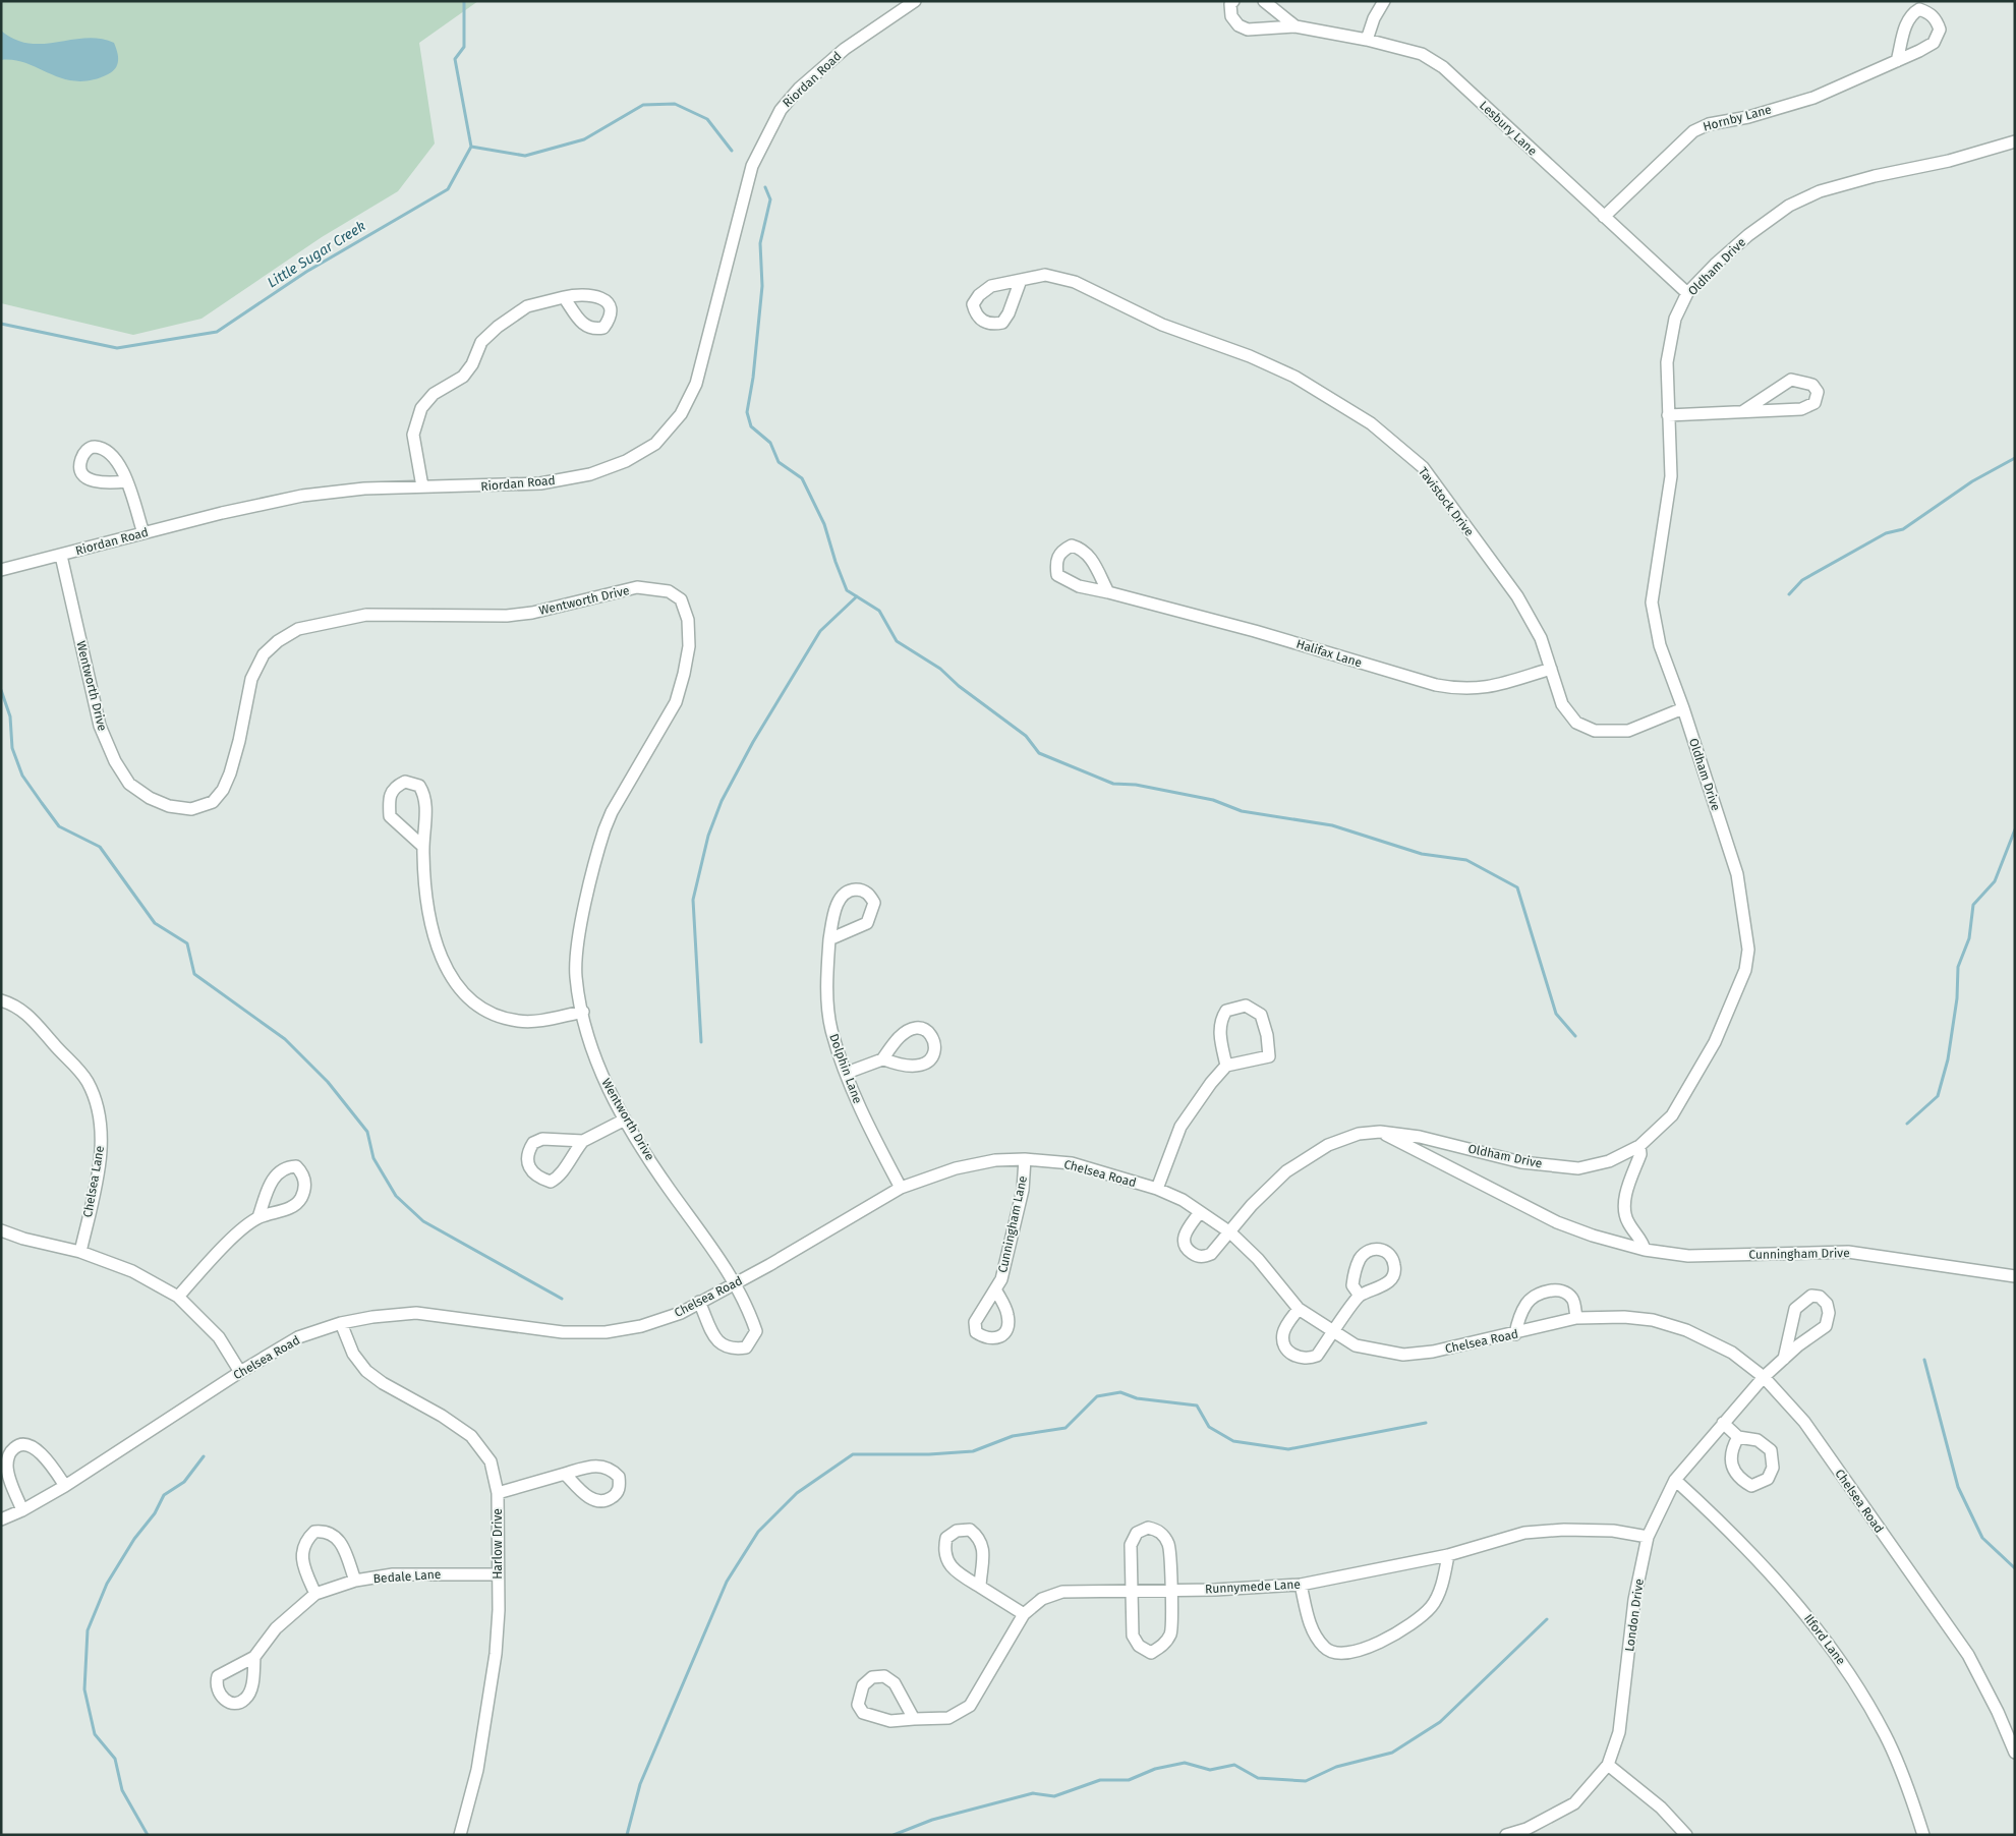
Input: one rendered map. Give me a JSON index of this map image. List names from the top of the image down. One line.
{"streets":{"street":["Riordan Road","Hornby Lane","Lesbury Lane","Oldham Drive","Tavistock Drive","Wentworth Drive","Halifax Lane","Dolphin Lane","Chelsea Road","Chelsea Lane","Cunningham Lane","Cunningham Drive","Harlow Drive","Bedale Lane","Runnymede Lane","London Drive","Ilford Lane"]},"crossings":[["Riordan Road","Wentworth Drive"],["Hornby Lane","Lesbury Lane"],["Lesbury Lane","Oldham Drive"],["Oldham Drive","Tavistock Drive"],["Oldham Drive","Chelsea Road"],["Oldham Drive","Cunningham Drive"],["Tavistock Drive","Halifax Lane"],["Wentworth Drive","Chelsea Road"],["Dolphin Lane","Chelsea Road"],["Chelsea Road","Cunningham Lane"],["Chelsea Road","Harlow Drive"],["Chelsea Road","London Drive"],["Harlow Drive","Bedale Lane"],["Runnymede Lane","London Drive"],["London Drive","Ilford Lane"]],"water":["Little Sugar Creek"]}
